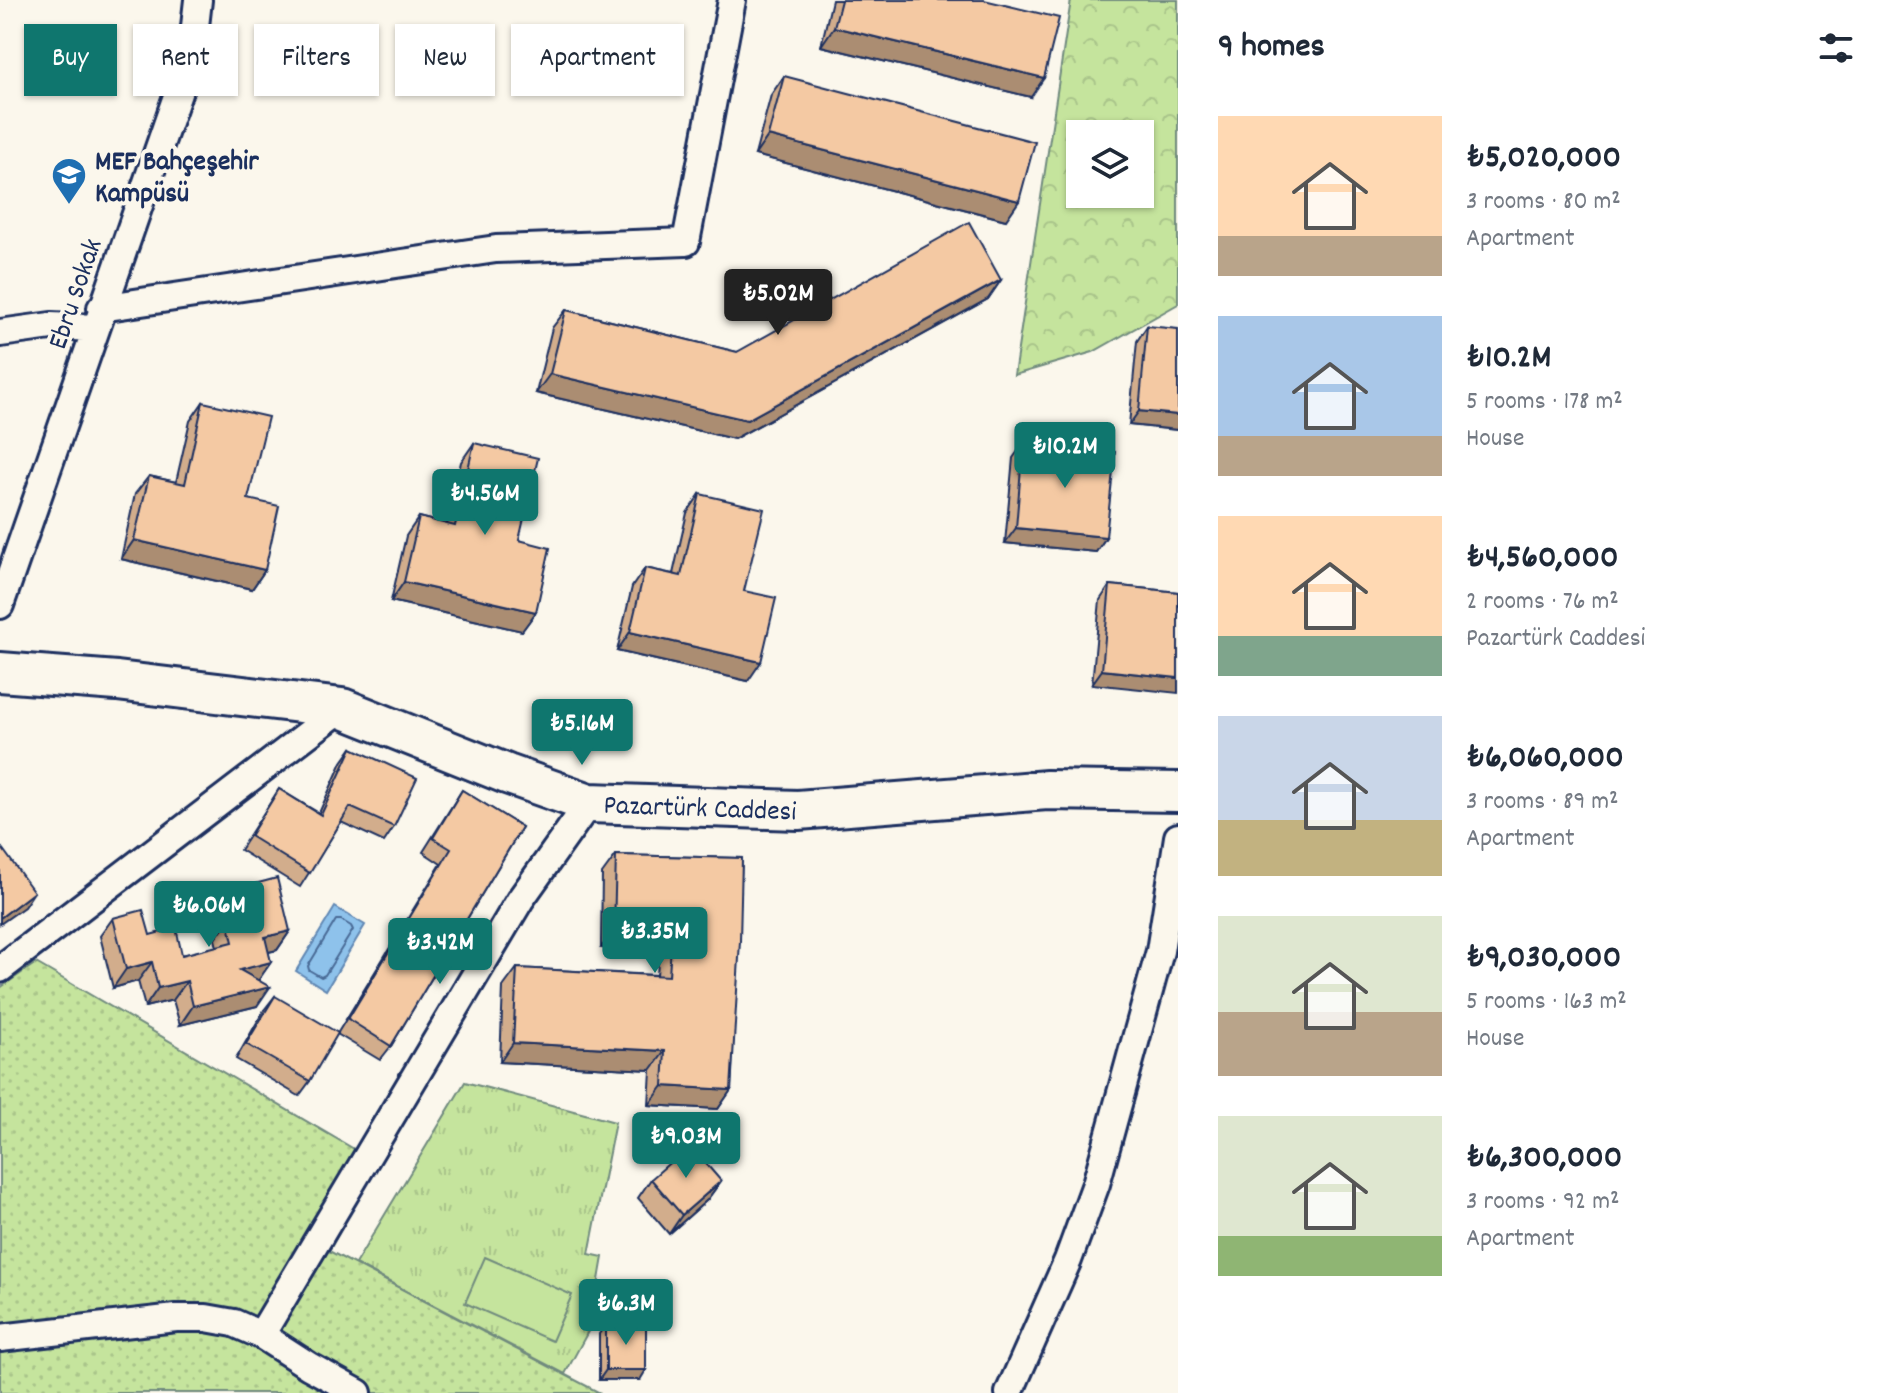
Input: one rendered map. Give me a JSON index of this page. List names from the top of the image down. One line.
{"streets":{"street":["Ebru Sokak","Pazartürk Caddesi"]},"places":{"school or university":["MEF Bahçeşehir Kampüsü"]},"page":{"heading":"9 homes","chip":["Buy","Rent","Filters","New","Apartment"],"list":[{"name":"₺5,020,000","note":"3 rooms · 80 m² · Apartment"},{"name":"₺10.2M","note":"5 rooms · 178 m² · House"},{"name":"₺4,560,000","note":"2 rooms · 76 m² · Pazartürk Caddesi"},{"name":"₺6,060,000","note":"3 rooms · 89 m² · Apartment"},{"name":"₺9,030,000","note":"5 rooms · 163 m² · House"},{"name":"₺6,300,000","note":"3 rooms · 92 m² · Apartment"}],"price":["₺5.02M","₺10.2M","₺4.56M","₺5.16M","₺6.06M","₺3.35M","₺3.42M","₺9.03M","₺6.3M"]}}
